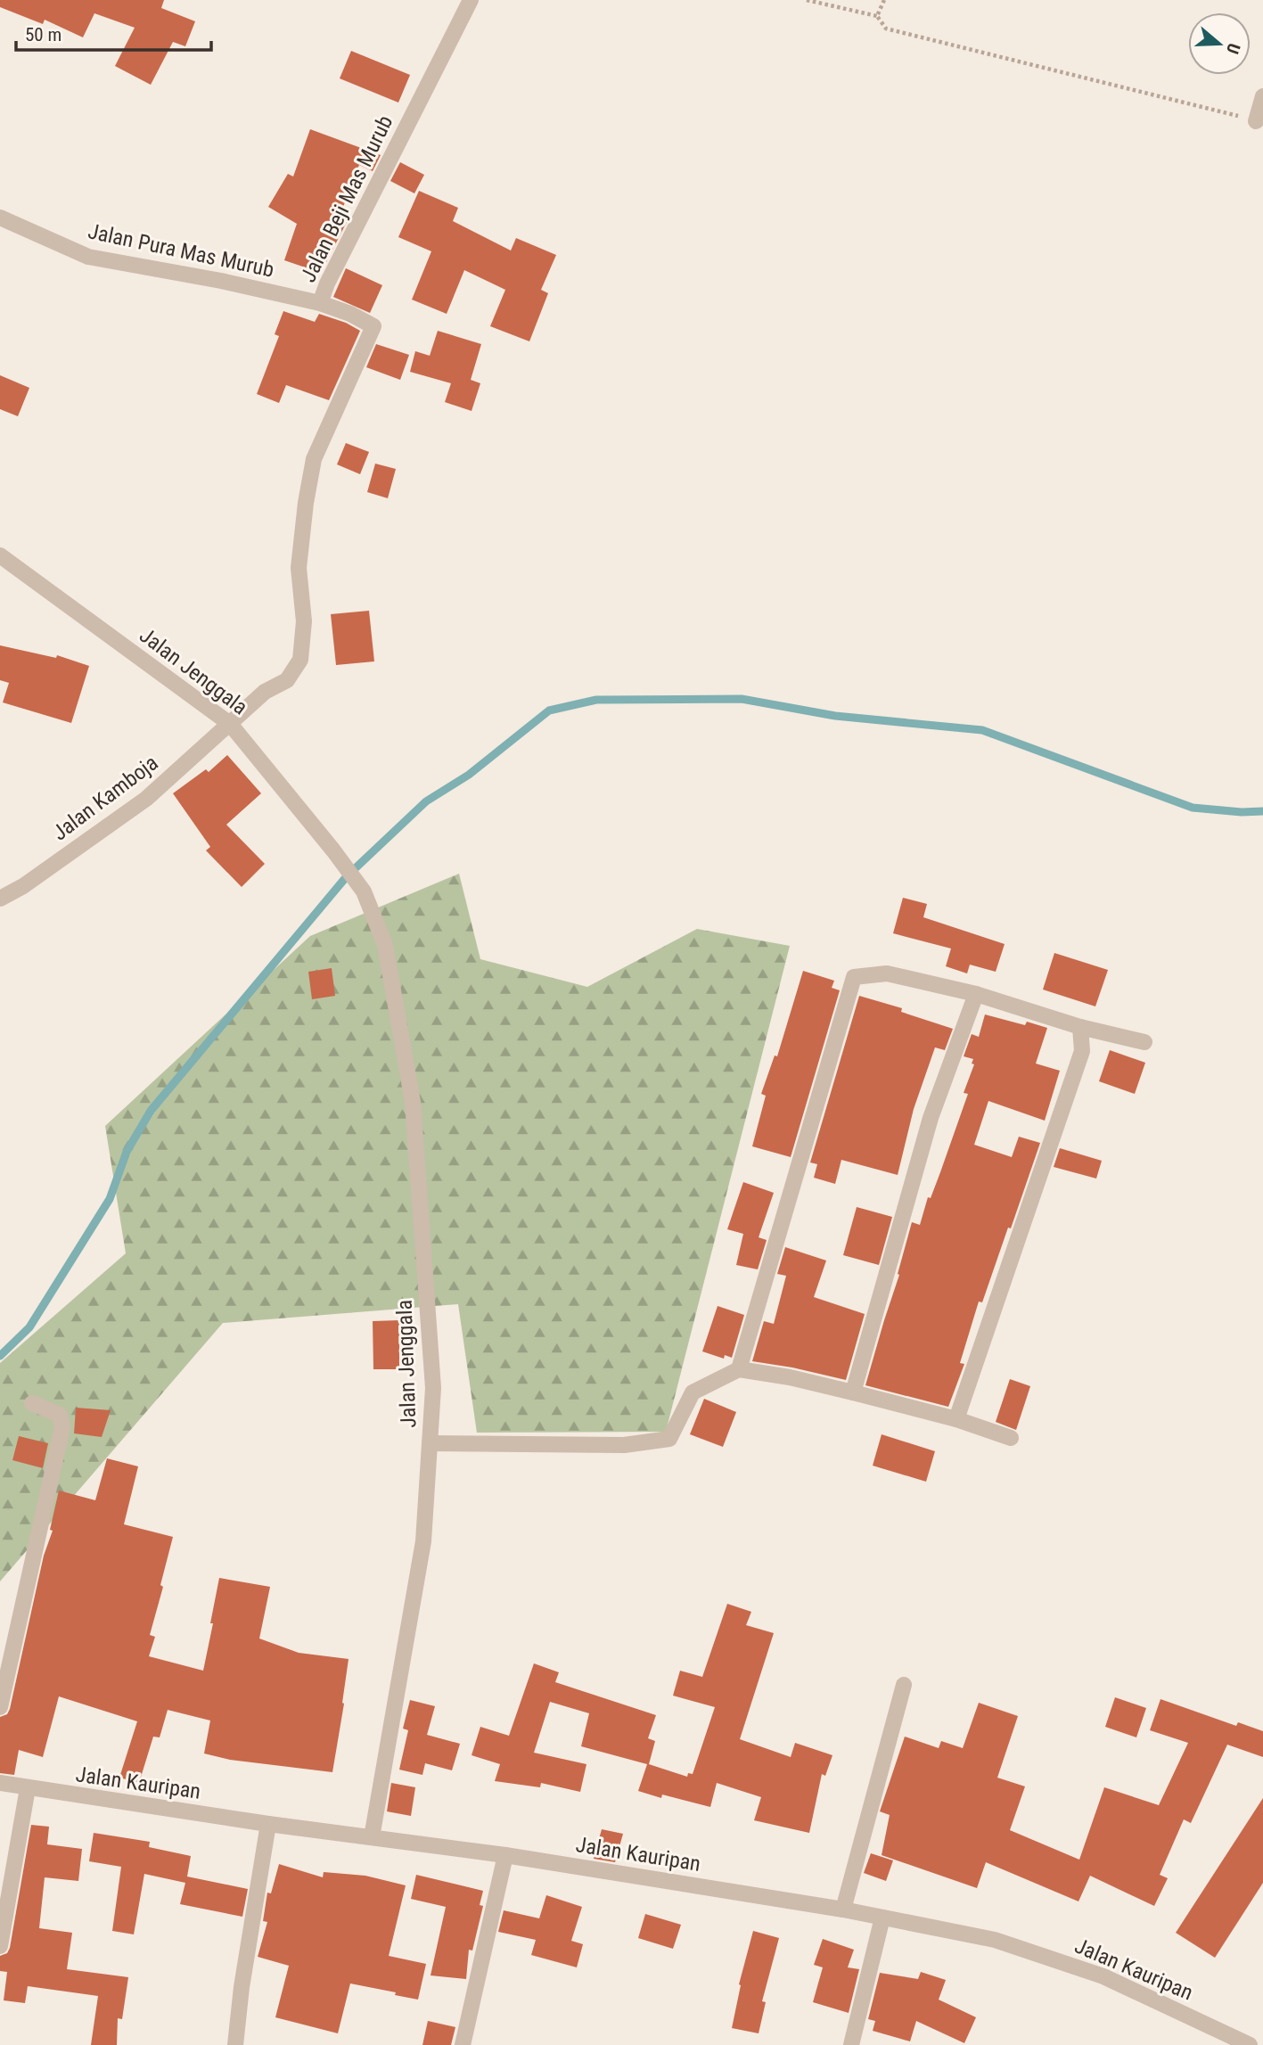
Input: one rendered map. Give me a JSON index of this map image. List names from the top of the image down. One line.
{"streets":{"street":["Jalan Beji Mas Murub","Jalan Pura Mas Murub","Jalan Jenggala","Jalan Kamboja","Jalan Kauripan"]},"crossings":[["Jalan Beji Mas Murub","Jalan Pura Mas Murub"],["Jalan Beji Mas Murub","Jalan Jenggala"],["Jalan Beji Mas Murub","Jalan Kamboja"],["Jalan Jenggala","Jalan Kamboja"],["Jalan Jenggala","Jalan Kauripan"]],"scale_bar":"50 m","north":"right"}
